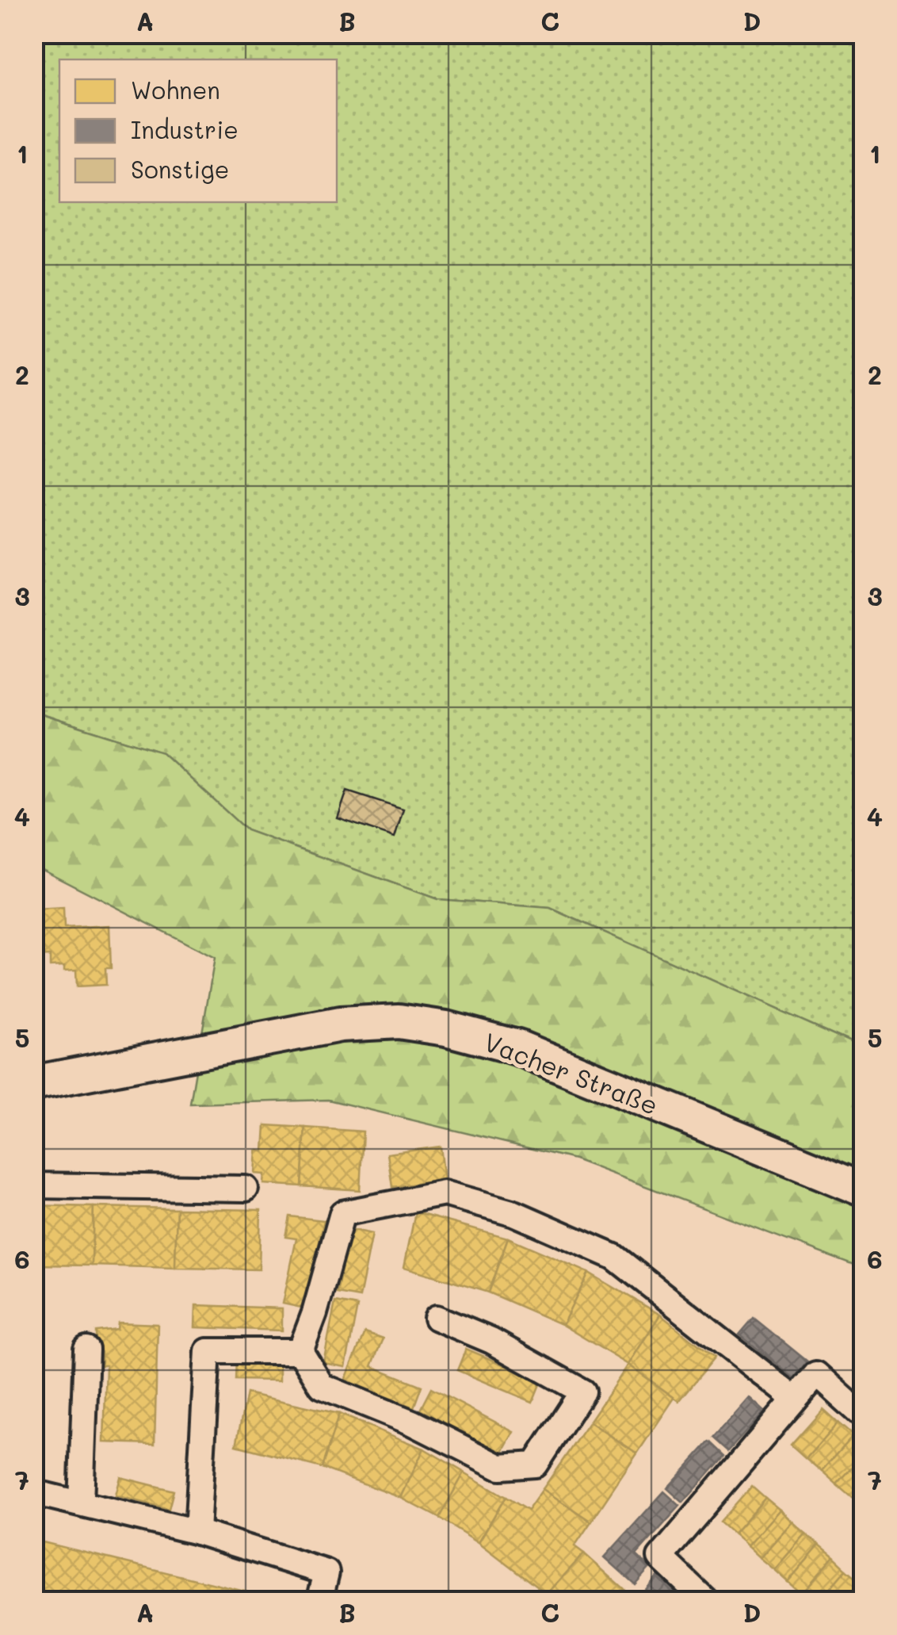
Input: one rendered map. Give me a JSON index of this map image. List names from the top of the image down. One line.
{"streets":{"street":["Vacher Straße"]},"legend":["Wohnen","Industrie","Sonstige"],"grid":{"columns":["A","B","C","D"],"rows":["1","2","3","4","5","6","7"]}}
